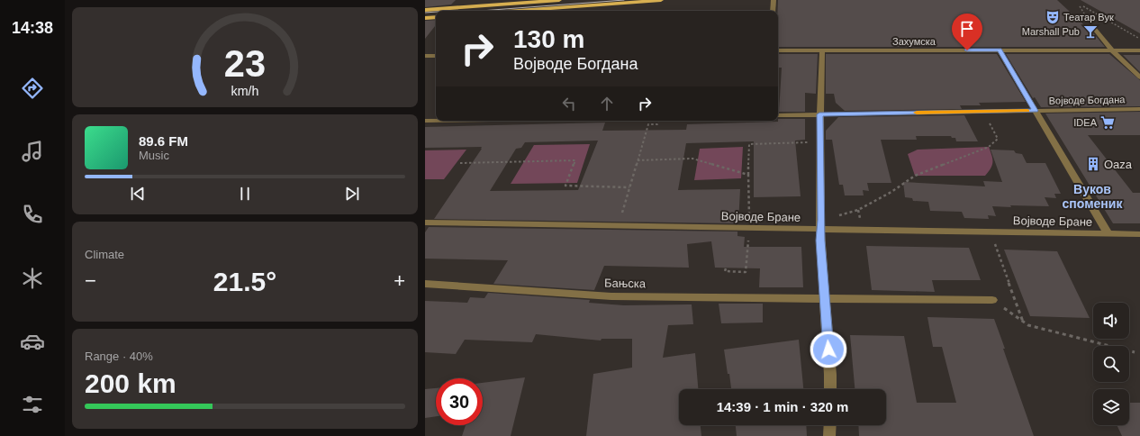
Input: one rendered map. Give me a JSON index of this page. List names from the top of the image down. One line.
{"streets":{"street":["Захумска","Војводе Богдана","Војводе Бране","Бањска"]},"districts":["Вуков споменик"],"places":{"theatre":["Театар Вук"],"bar":["Marshall Pub"],"supermarket":["IDEA"],"building":["Oaza"]},"page":{"tabs":"14:38","turn":["130 m","Војводе Богдана"],"song":["89.6 FM","Music"],"tile":["Climate",["Range · 40%","200 km"]],"heat":["−","21.5°","+"],"limit":"30","trip":"14:39 · 1 min · 320 m","gauge":["23","km/h"]}}
